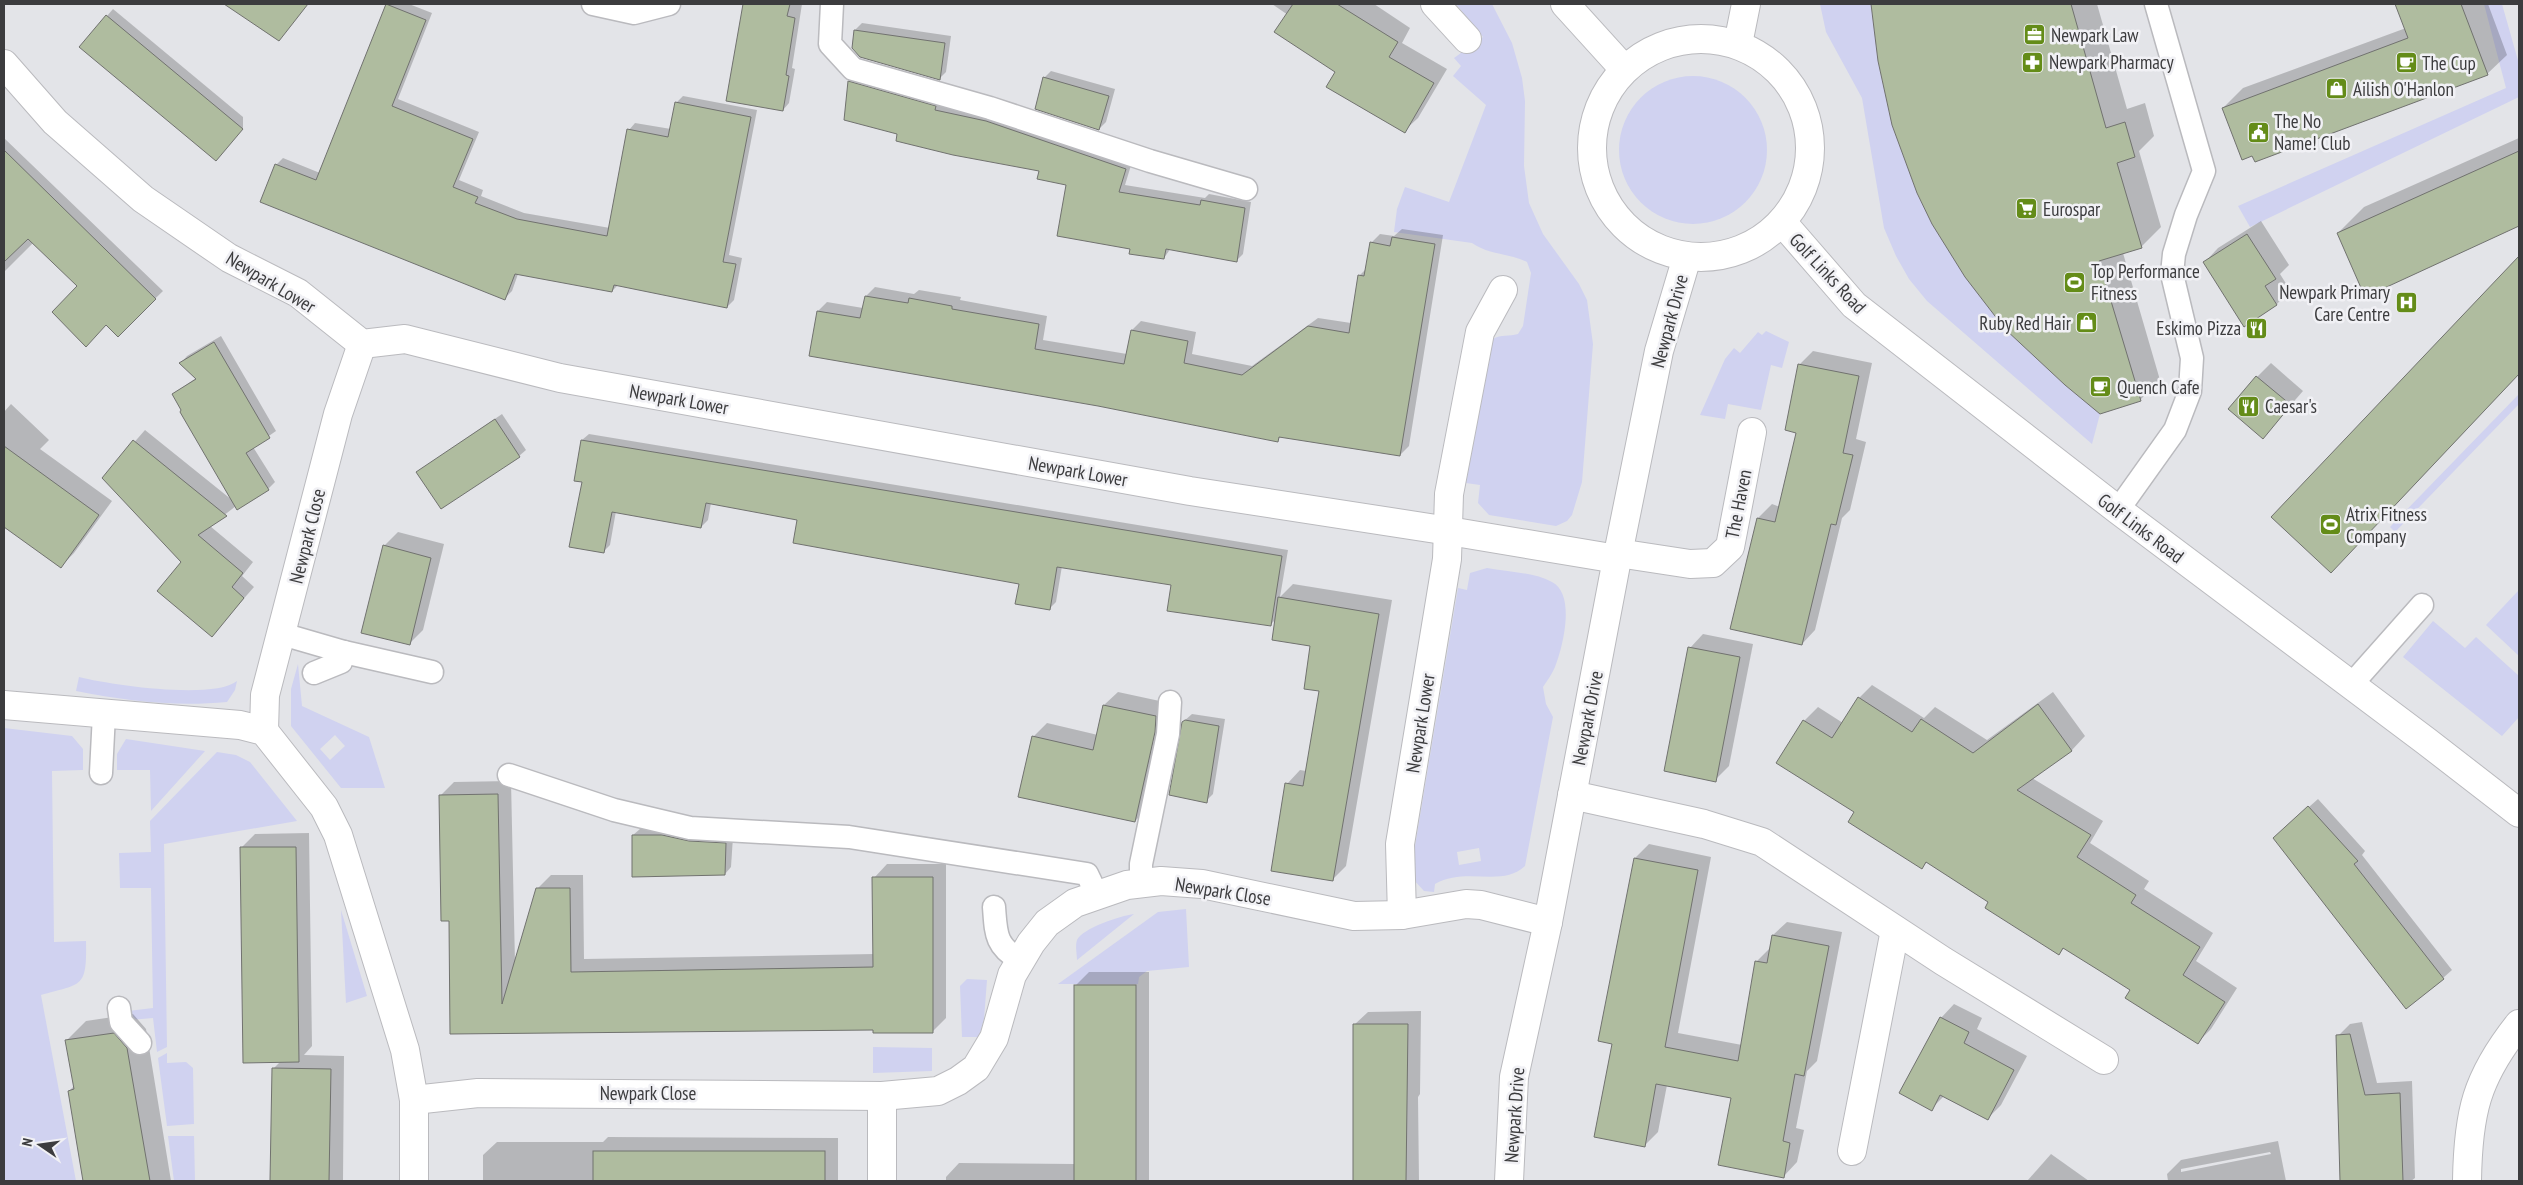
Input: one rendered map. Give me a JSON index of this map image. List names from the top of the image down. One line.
{"streets":{"street":["Golf Links Road","Newpark Lower","Newpark Drive","The Haven","Newpark Close"]},"crossings":[["Newpark Lower","Newpark Drive"],["Newpark Lower","The Haven"],["Newpark Lower","Newpark Close"],["Newpark Drive","The Haven"],["Newpark Drive","Newpark Close"]],"places":{"office":["Newpark Law"],"pharmacy":["Newpark Pharmacy"],"cafe":["The Cup","Quench Cafe"],"shop":["Ailish O'Hanlon","Ruby Red Hair"],"public building":["The No Name! Club"],"supermarket":["Eurospar"],"sports":["Top Performance Fitness","Atrix Fitness Company"],"hospital":["Newpark Primary Care Centre"],"restaurant":["Eskimo Pizza","Caesar's"]},"north":"left"}
